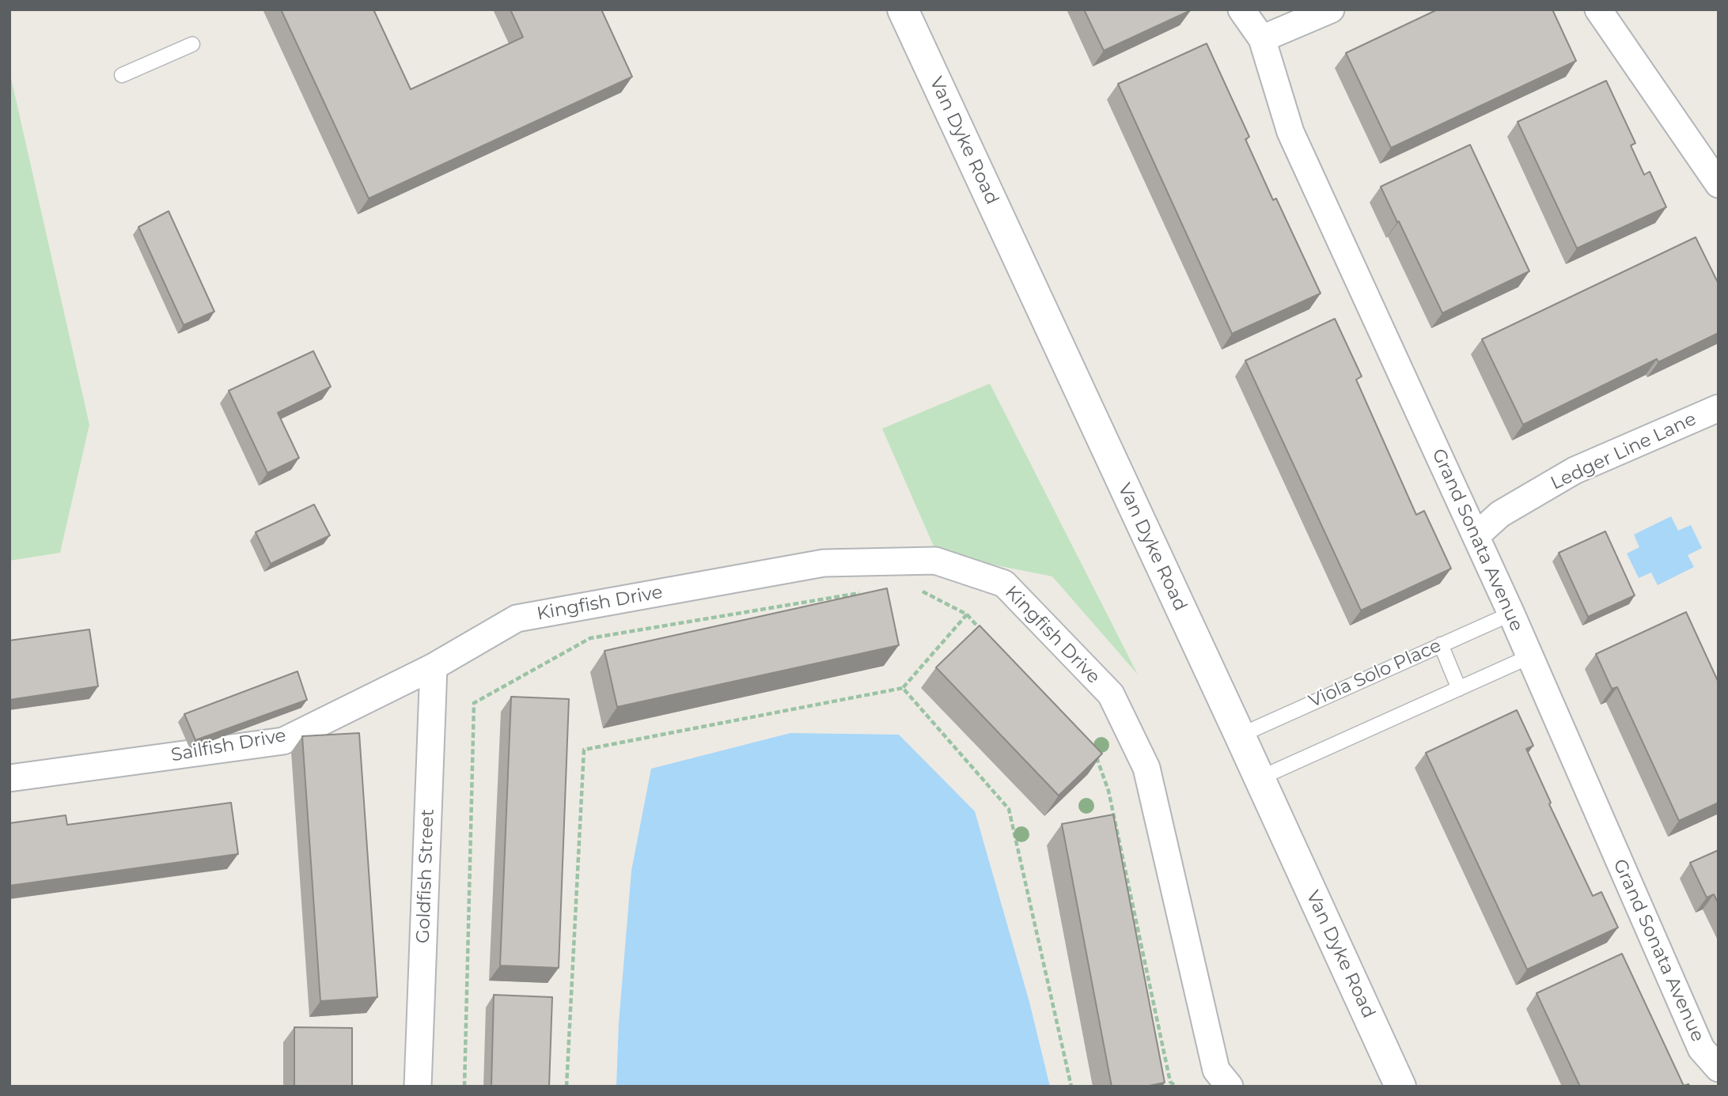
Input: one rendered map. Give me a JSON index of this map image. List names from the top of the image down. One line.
{"streets":{"main road":["Van Dyke Road"],"street":["Ledger Line Lane","Grand Sonata Avenue","Kingfish Drive","Sailfish Drive","Goldfish Street"],"lane":["Viola Solo Place"]},"crossings":[["Van Dyke Road","Viola Solo Place"],["Ledger Line Lane","Grand Sonata Avenue"],["Grand Sonata Avenue","Viola Solo Place"],["Kingfish Drive","Sailfish Drive"],["Kingfish Drive","Goldfish Street"],["Sailfish Drive","Goldfish Street"]]}
